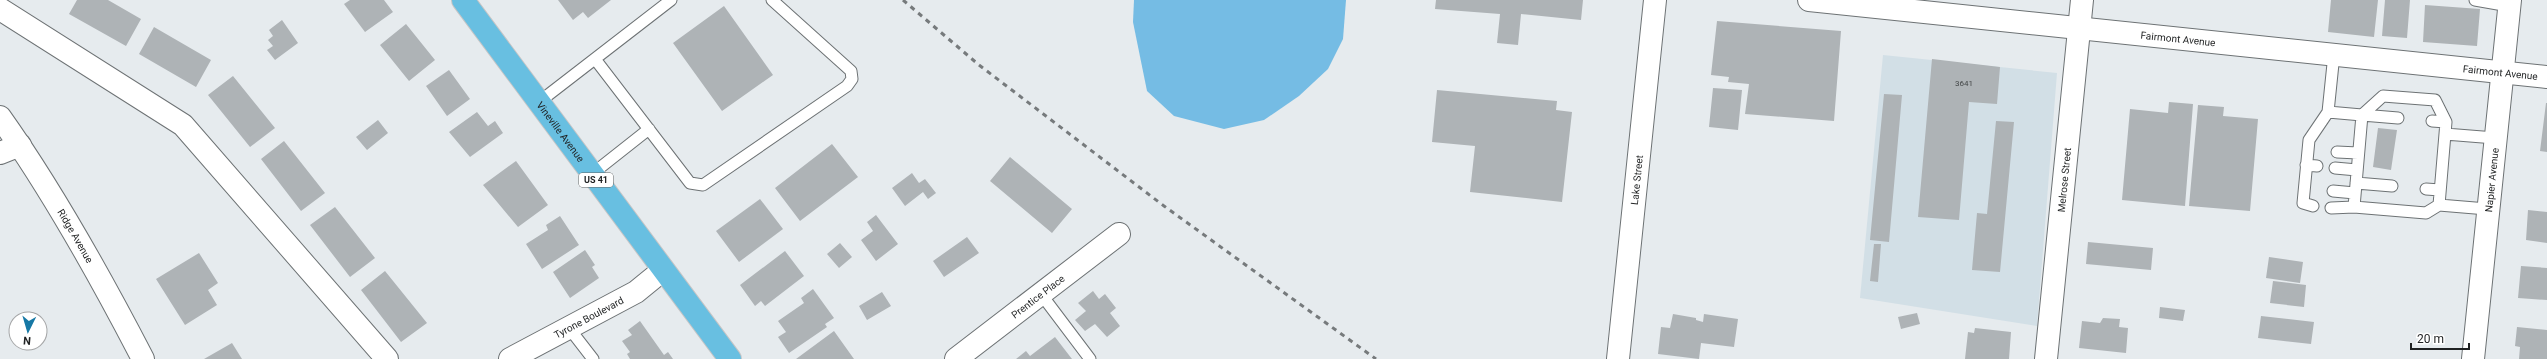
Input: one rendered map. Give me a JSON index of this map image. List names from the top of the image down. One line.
{"streets":{"main road":["Vineville Avenue","US 41"],"street":["Fairmont Avenue","Napier Avenue","Lake Street","Melrose Street","Ridge Avenue","Prentice Place","Tyrone Boulevard"]},"crossings":[["Fairmont Avenue","Napier Avenue"],["Fairmont Avenue","Melrose Street"],["Vineville Avenue","Tyrone Boulevard"]],"house_numbers":["3641"],"scale_bar":"20 m","north":"bottom"}
